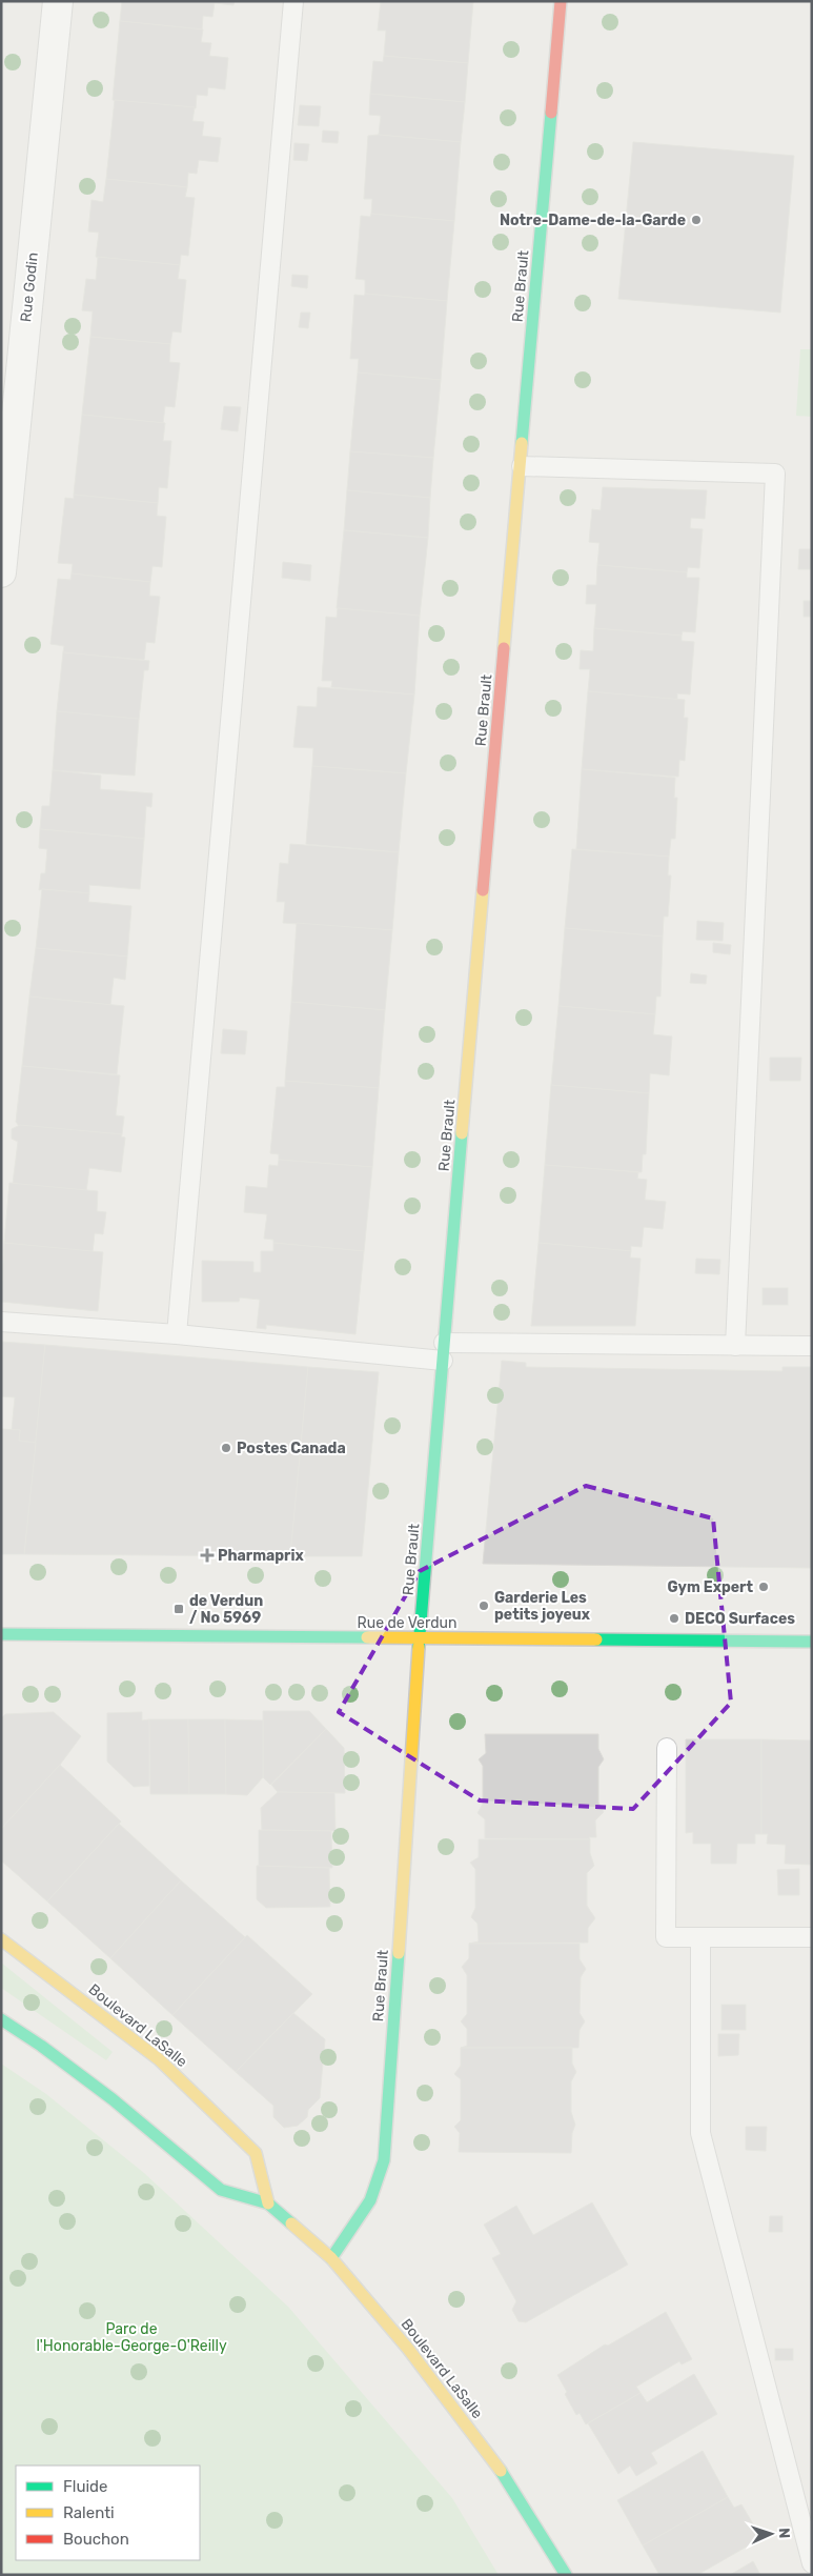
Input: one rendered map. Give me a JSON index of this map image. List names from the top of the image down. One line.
{"streets":{"street":["Rue Brault","Rue Godin","Rue de Verdun","Boulevard LaSalle"]},"crossings":[["Rue Brault","Rue de Verdun"],["Rue Brault","Boulevard LaSalle"]],"parks":["Parc de l'Honorable-George-O'Reilly"],"places":{"other":["Notre-Dame-de-la-Garde","Postes Canada","Gym Expert","Garderie Les petits joyeux","DECO Surfaces"],"health":["Pharmaprix"],"transit":["de Verdun / No 5969"]},"legend":["Fluide","Ralenti","Bouchon"],"north":"right"}
